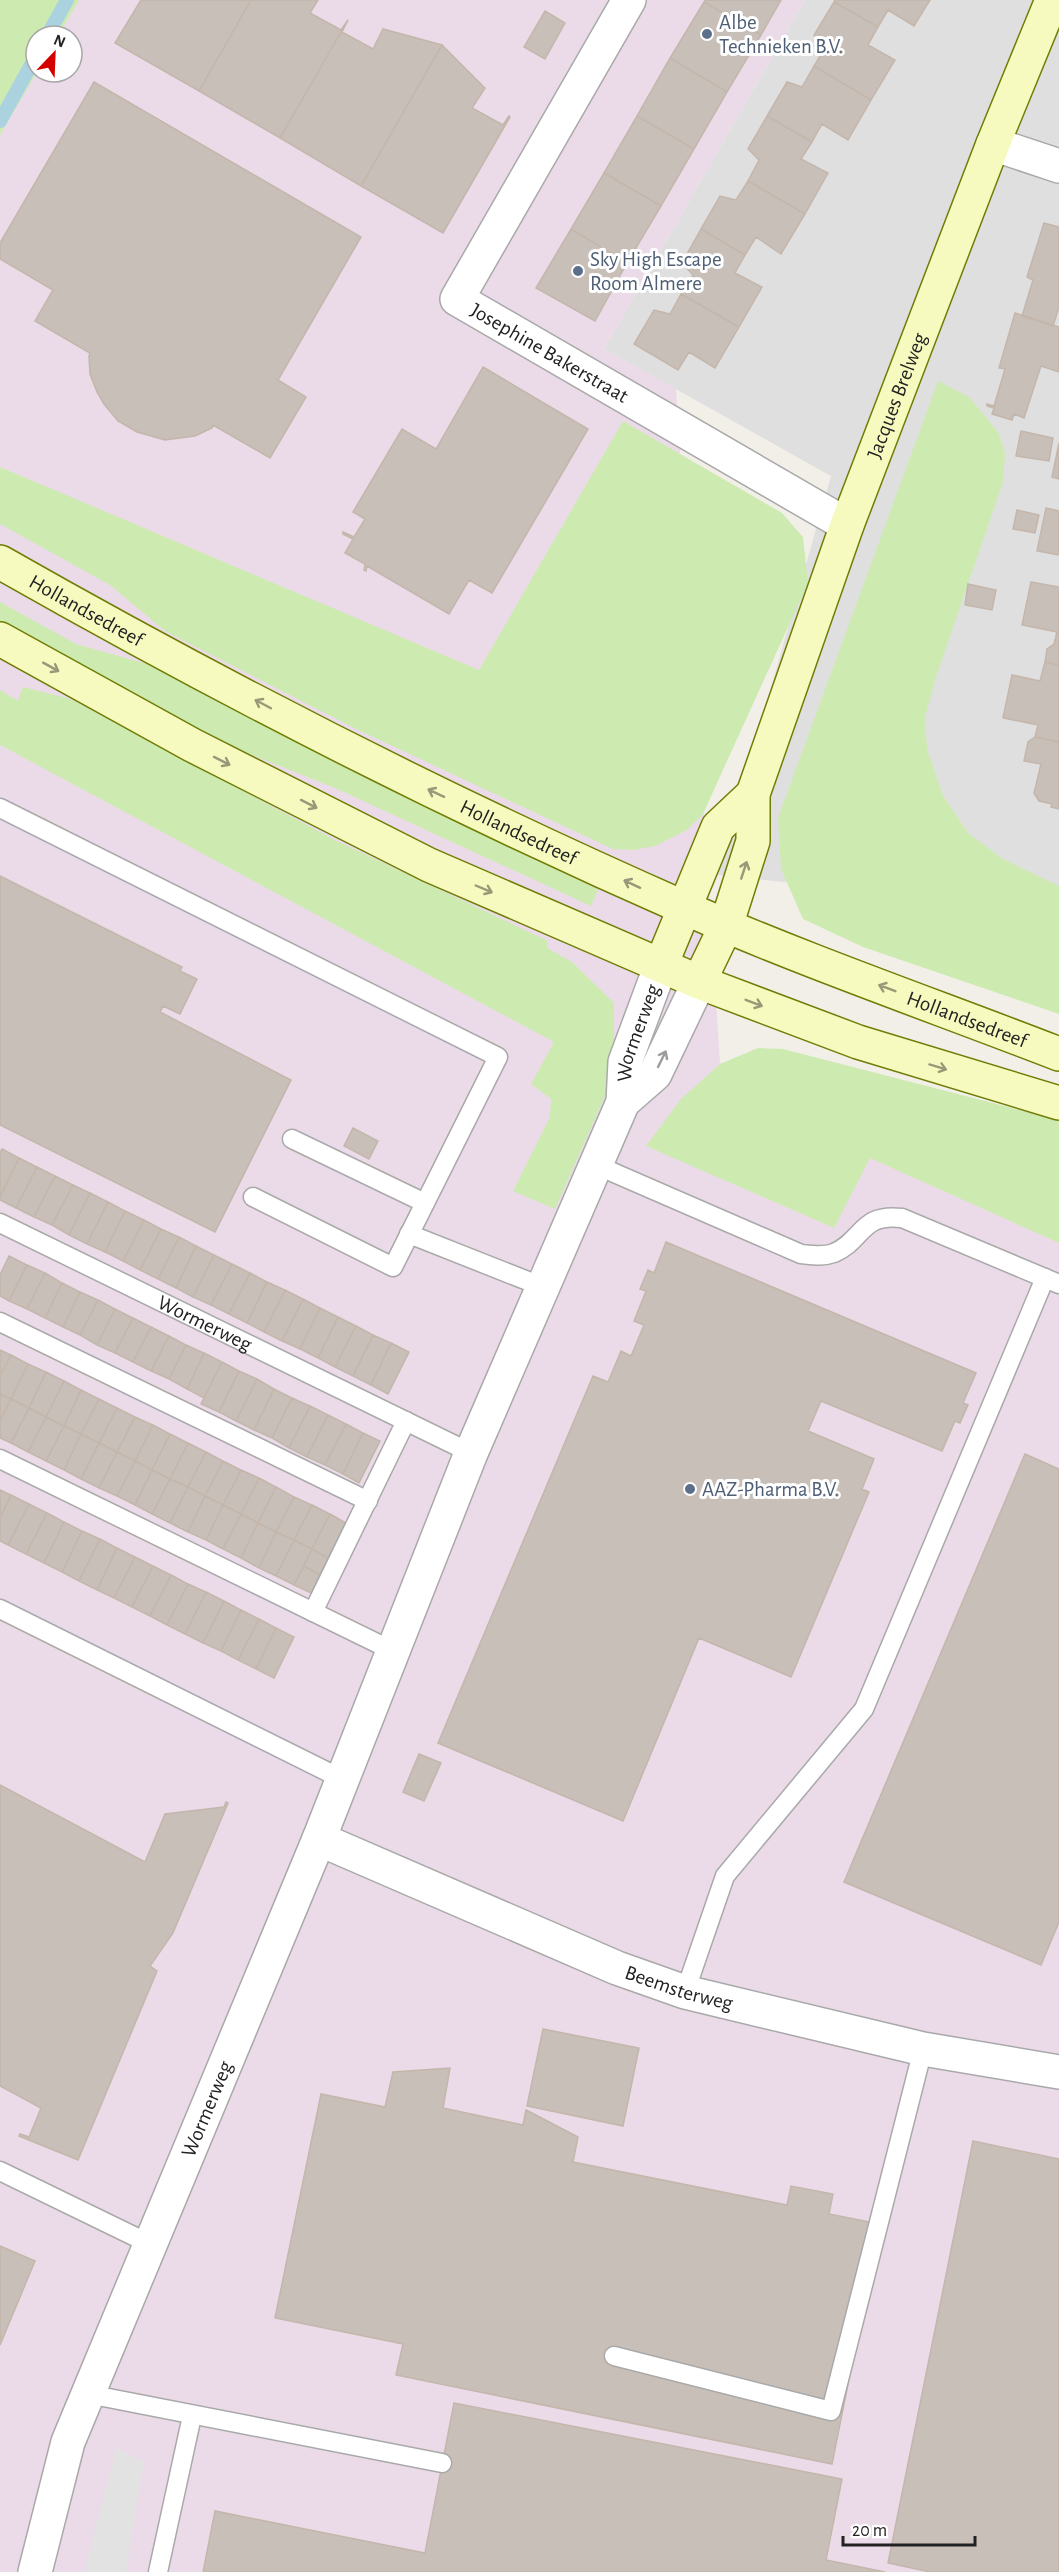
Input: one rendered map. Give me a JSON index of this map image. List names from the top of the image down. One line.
{"streets":{"main road":["Jacques Brelweg","Hollandsedreef"],"street":["Josephine Bakerstraat","Wormerweg","Beemsterweg"]},"crossings":[["Josephine Bakerstraat","Jacques Brelweg"],["Jacques Brelweg","Hollandsedreef"],["Jacques Brelweg","Wormerweg"],["Wormerweg","Beemsterweg"]],"places":["Albe Technieken B.V.","Sky High Escape Room Almere","AAZ-Pharma B.V."],"scale_bar":"20 m","north":"top right"}
